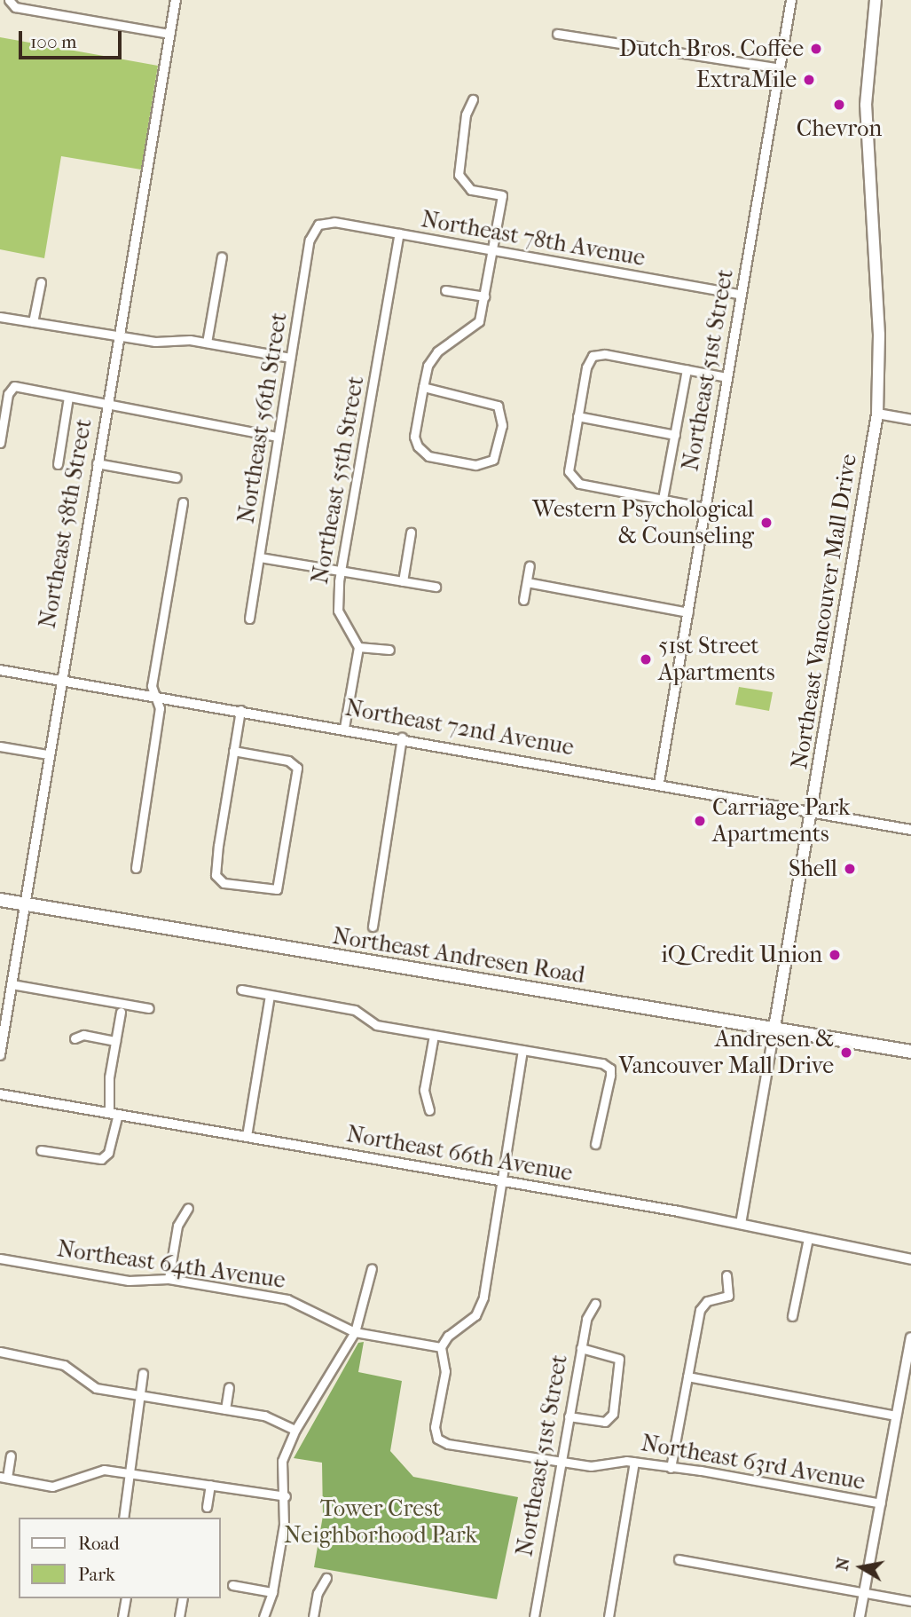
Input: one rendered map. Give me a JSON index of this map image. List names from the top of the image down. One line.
{"streets":{"main road":["Northeast Vancouver Mall Drive","Northeast Andresen Road"],"street":["Northeast 78th Avenue","Northeast 51st Street","Northeast 56th Street","Northeast 55th Street","Northeast 58th Street","Northeast 72nd Avenue","Northeast 66th Avenue","Northeast 64th Avenue","Northeast 63rd Avenue"]},"crossings":[["Northeast 78th Avenue","Northeast 51st Street"],["Northeast 78th Avenue","Northeast 56th Street"],["Northeast 78th Avenue","Northeast 55th Street"],["Northeast 51st Street","Northeast 72nd Avenue"],["Northeast 51st Street","Northeast 63rd Avenue"],["Northeast 58th Street","Northeast 72nd Avenue"],["Northeast 58th Street","Northeast Andresen Road"],["Northeast Vancouver Mall Drive","Northeast 72nd Avenue"],["Northeast Vancouver Mall Drive","Northeast Andresen Road"],["Northeast Vancouver Mall Drive","Northeast 66th Avenue"],["Northeast 64th Avenue","Northeast 63rd Avenue"]],"parks":["Tower Crest Neighborhood Park"],"places":["Dutch Bros. Coffee","ExtraMile","Chevron","Western Psychological & Counseling","51st Street Apartments","Carriage Park Apartments","Shell","iQ Credit Union","Andresen & Vancouver Mall Drive"],"legend":["Road","Park"],"scale_bar":"100 m","north":"left"}
